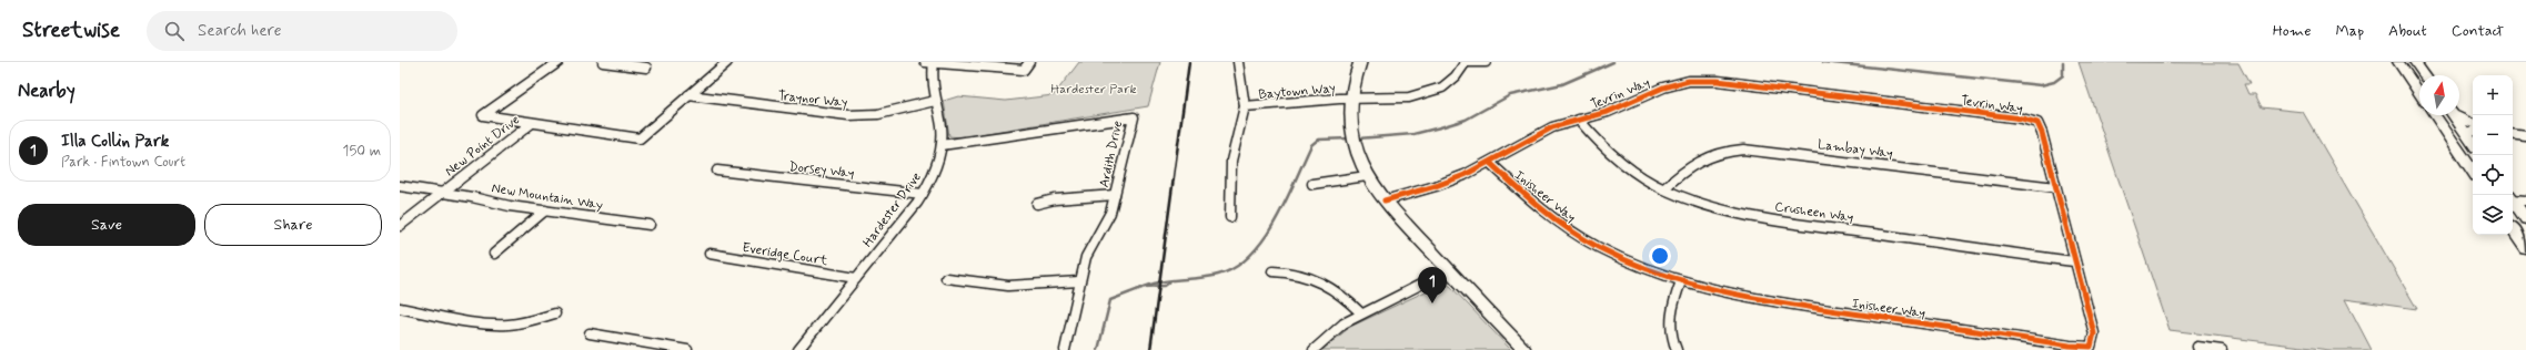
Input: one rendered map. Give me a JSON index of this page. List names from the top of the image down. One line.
{"streets":{"street":["Baytown Way","Tevrin Way","Traynor Way","New Point Drive","Lambay Way","Ardith Drive","Dorsey Way","New Mountain Way","Inisheer Way","Hardester Drive","Crusheen Way","Everidge Court"]},"crossings":[["Tevrin Way","Inisheer Way"],["Tevrin Way","Crusheen Way"],["Traynor Way","Hardester Drive"],["New Point Drive","New Mountain Way"],["Lambay Way","Inisheer Way"],["Lambay Way","Crusheen Way"],["Ardith Drive","Hardester Drive"],["Dorsey Way","Hardester Drive"],["Inisheer Way","Crusheen Way"],["Hardester Drive","Everidge Court"]],"parks":["Hardester Park"],"north":"top","page":{"header":"Streetwise","search":"Search here","nav":["Home","Map","About","Contact"],"heading":"Nearby","map_buttons":["+","−"],"list":[{"mark":"1","name":"Illa Collin Park","note":"Park · Fintown Court","value":"150 m"}],"buttons":["Save","Share"],"pins":"1"}}
